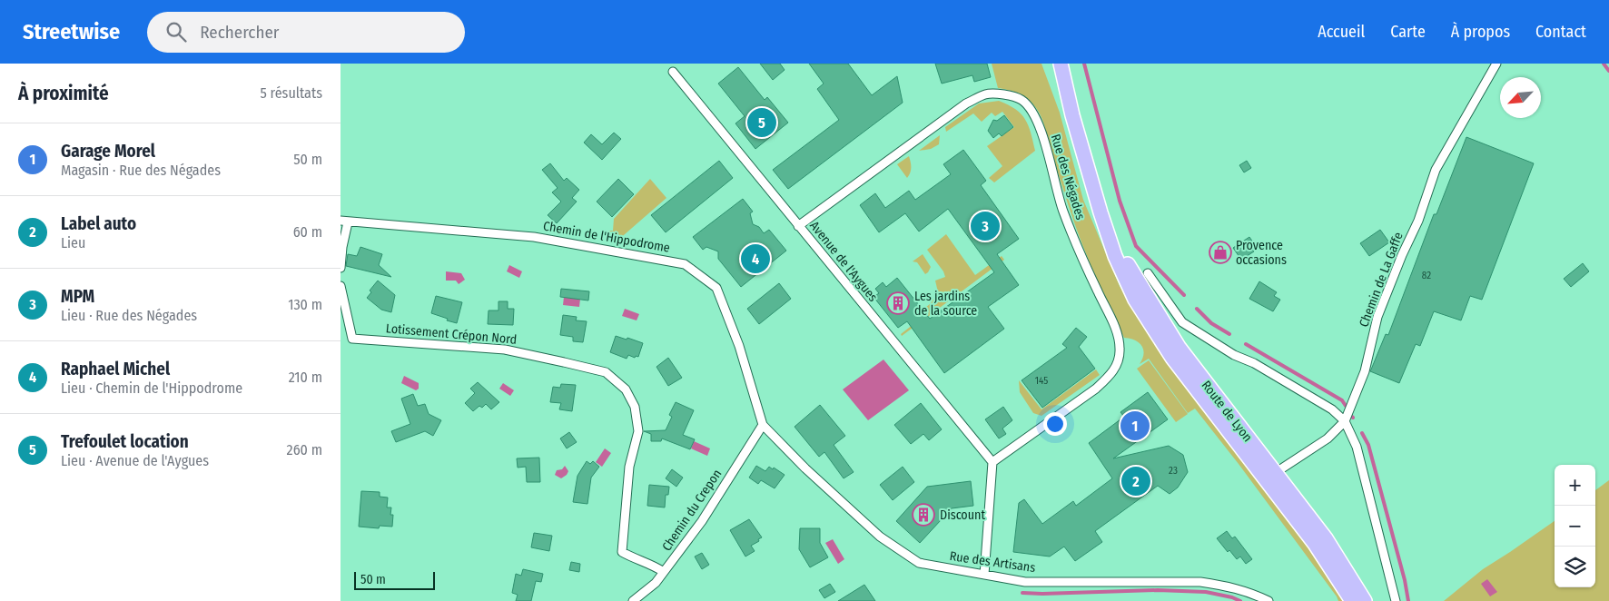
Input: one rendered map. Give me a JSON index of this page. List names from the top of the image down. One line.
{"streets":{"main road":["Route de Lyon"],"street":["Rue des Négades","Chemin de l'Hippodrome","Avenue de l'Aygues","Chemin de La Gaffe","Lotissement Crépon Nord","Chemin du Crepon","Rue des Artisans"]},"crossings":[["Rue des Négades","Avenue de l'Aygues"],["Chemin de l'Hippodrome","Chemin du Crepon"],["Chemin de l'Hippodrome","Rue des Artisans"],["Chemin de La Gaffe","Route de Lyon"],["Lotissement Crépon Nord","Chemin du Crepon"],["Chemin du Crepon","Rue des Artisans"]],"places":{"shop":["Provence occasions"],"building":["Les jardins de la source","Discount"]},"house_numbers":["82","145","23"],"scale_bar":"50 m","north":"bottom left","page":{"header":"Streetwise","search":"Rechercher","nav":["Accueil","Carte","À propos","Contact"],"heading":["À proximité","5 résultats"],"pins":["5","3","4","1","2"],"list":[{"mark":"1","name":"Garage Morel","note":"Magasin · Rue des Négades","value":"50 m"},{"mark":"2","name":"Label auto","note":"Lieu","value":"60 m"},{"mark":"3","name":"MPM","note":"Lieu · Rue des Négades","value":"130 m"},{"mark":"4","name":"Raphael Michel","note":"Lieu · Chemin de l'Hippodrome","value":"210 m"},{"mark":"5","name":"Trefoulet location","note":"Lieu · Avenue de l'Aygues","value":"260 m"}],"map_buttons":["+","−"],"scale":"50 m"}}
